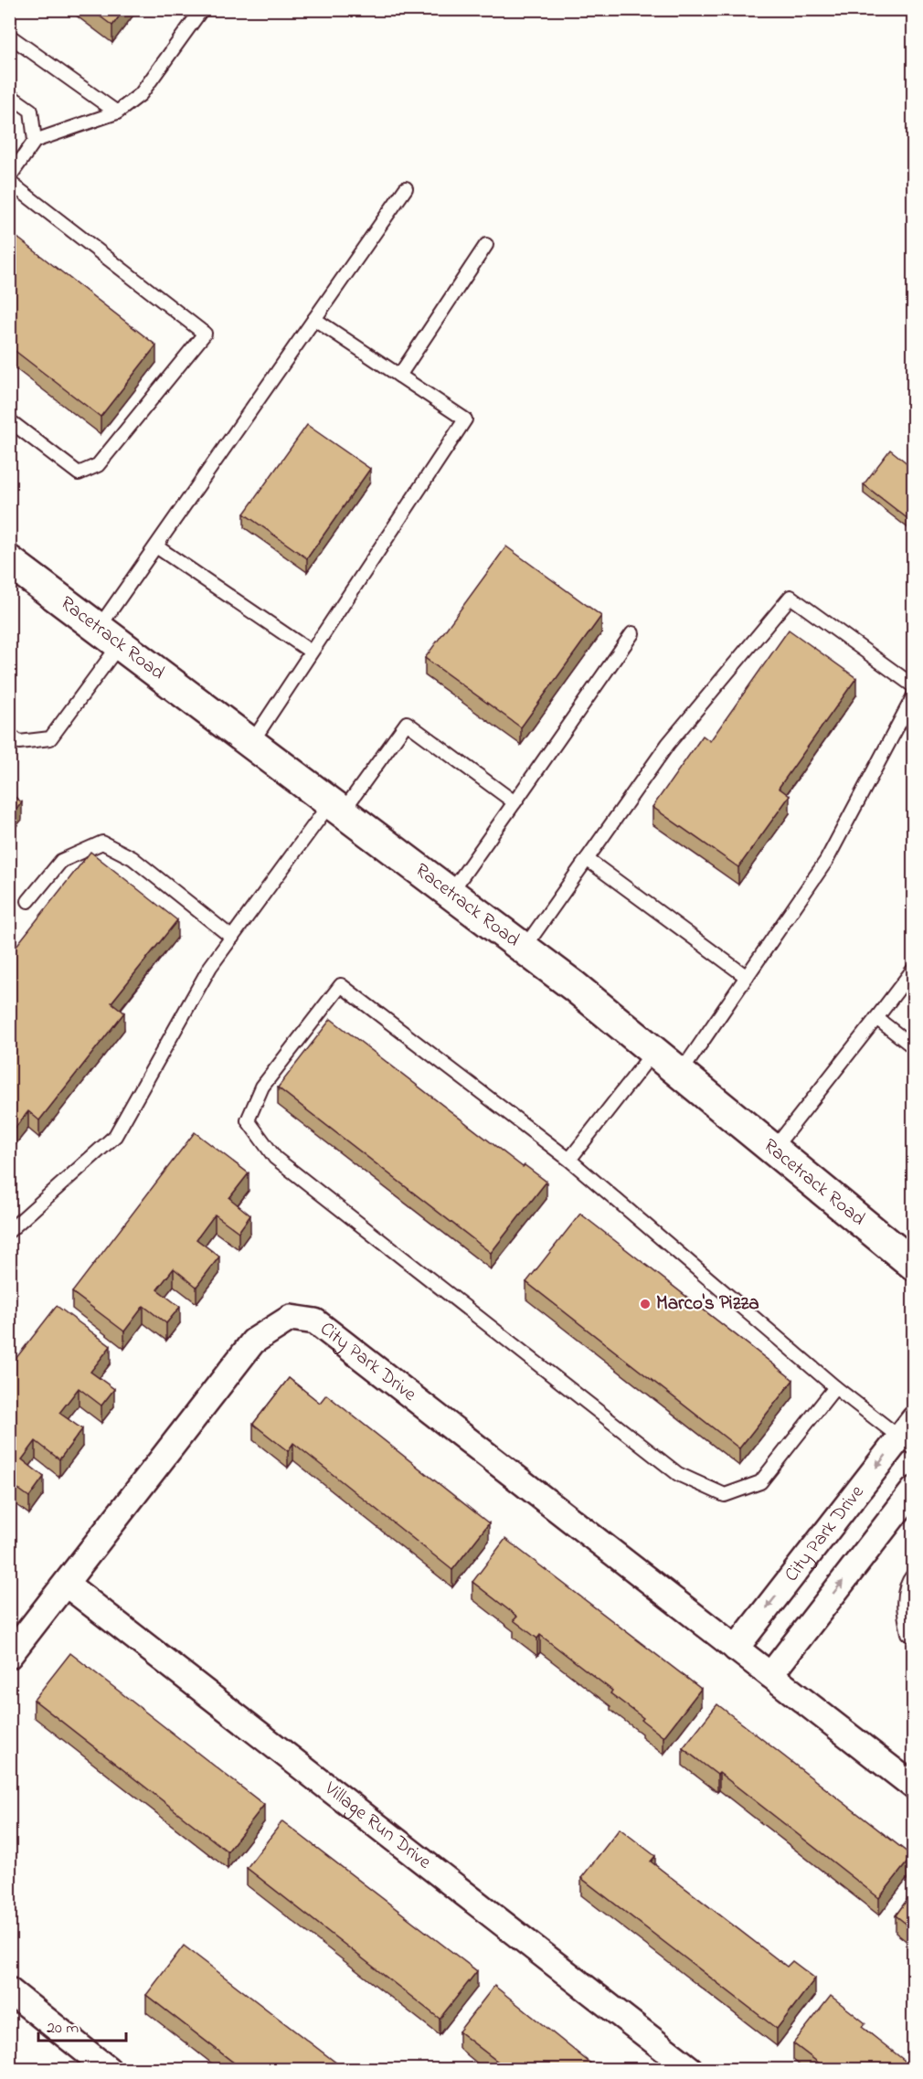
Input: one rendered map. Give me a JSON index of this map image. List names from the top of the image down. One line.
{"streets":{"street":["Racetrack Road","City Park Drive","Village Run Drive"]},"crossings":[["City Park Drive","Village Run Drive"]],"places":["Marco's Pizza"],"scale_bar":"20 m"}
